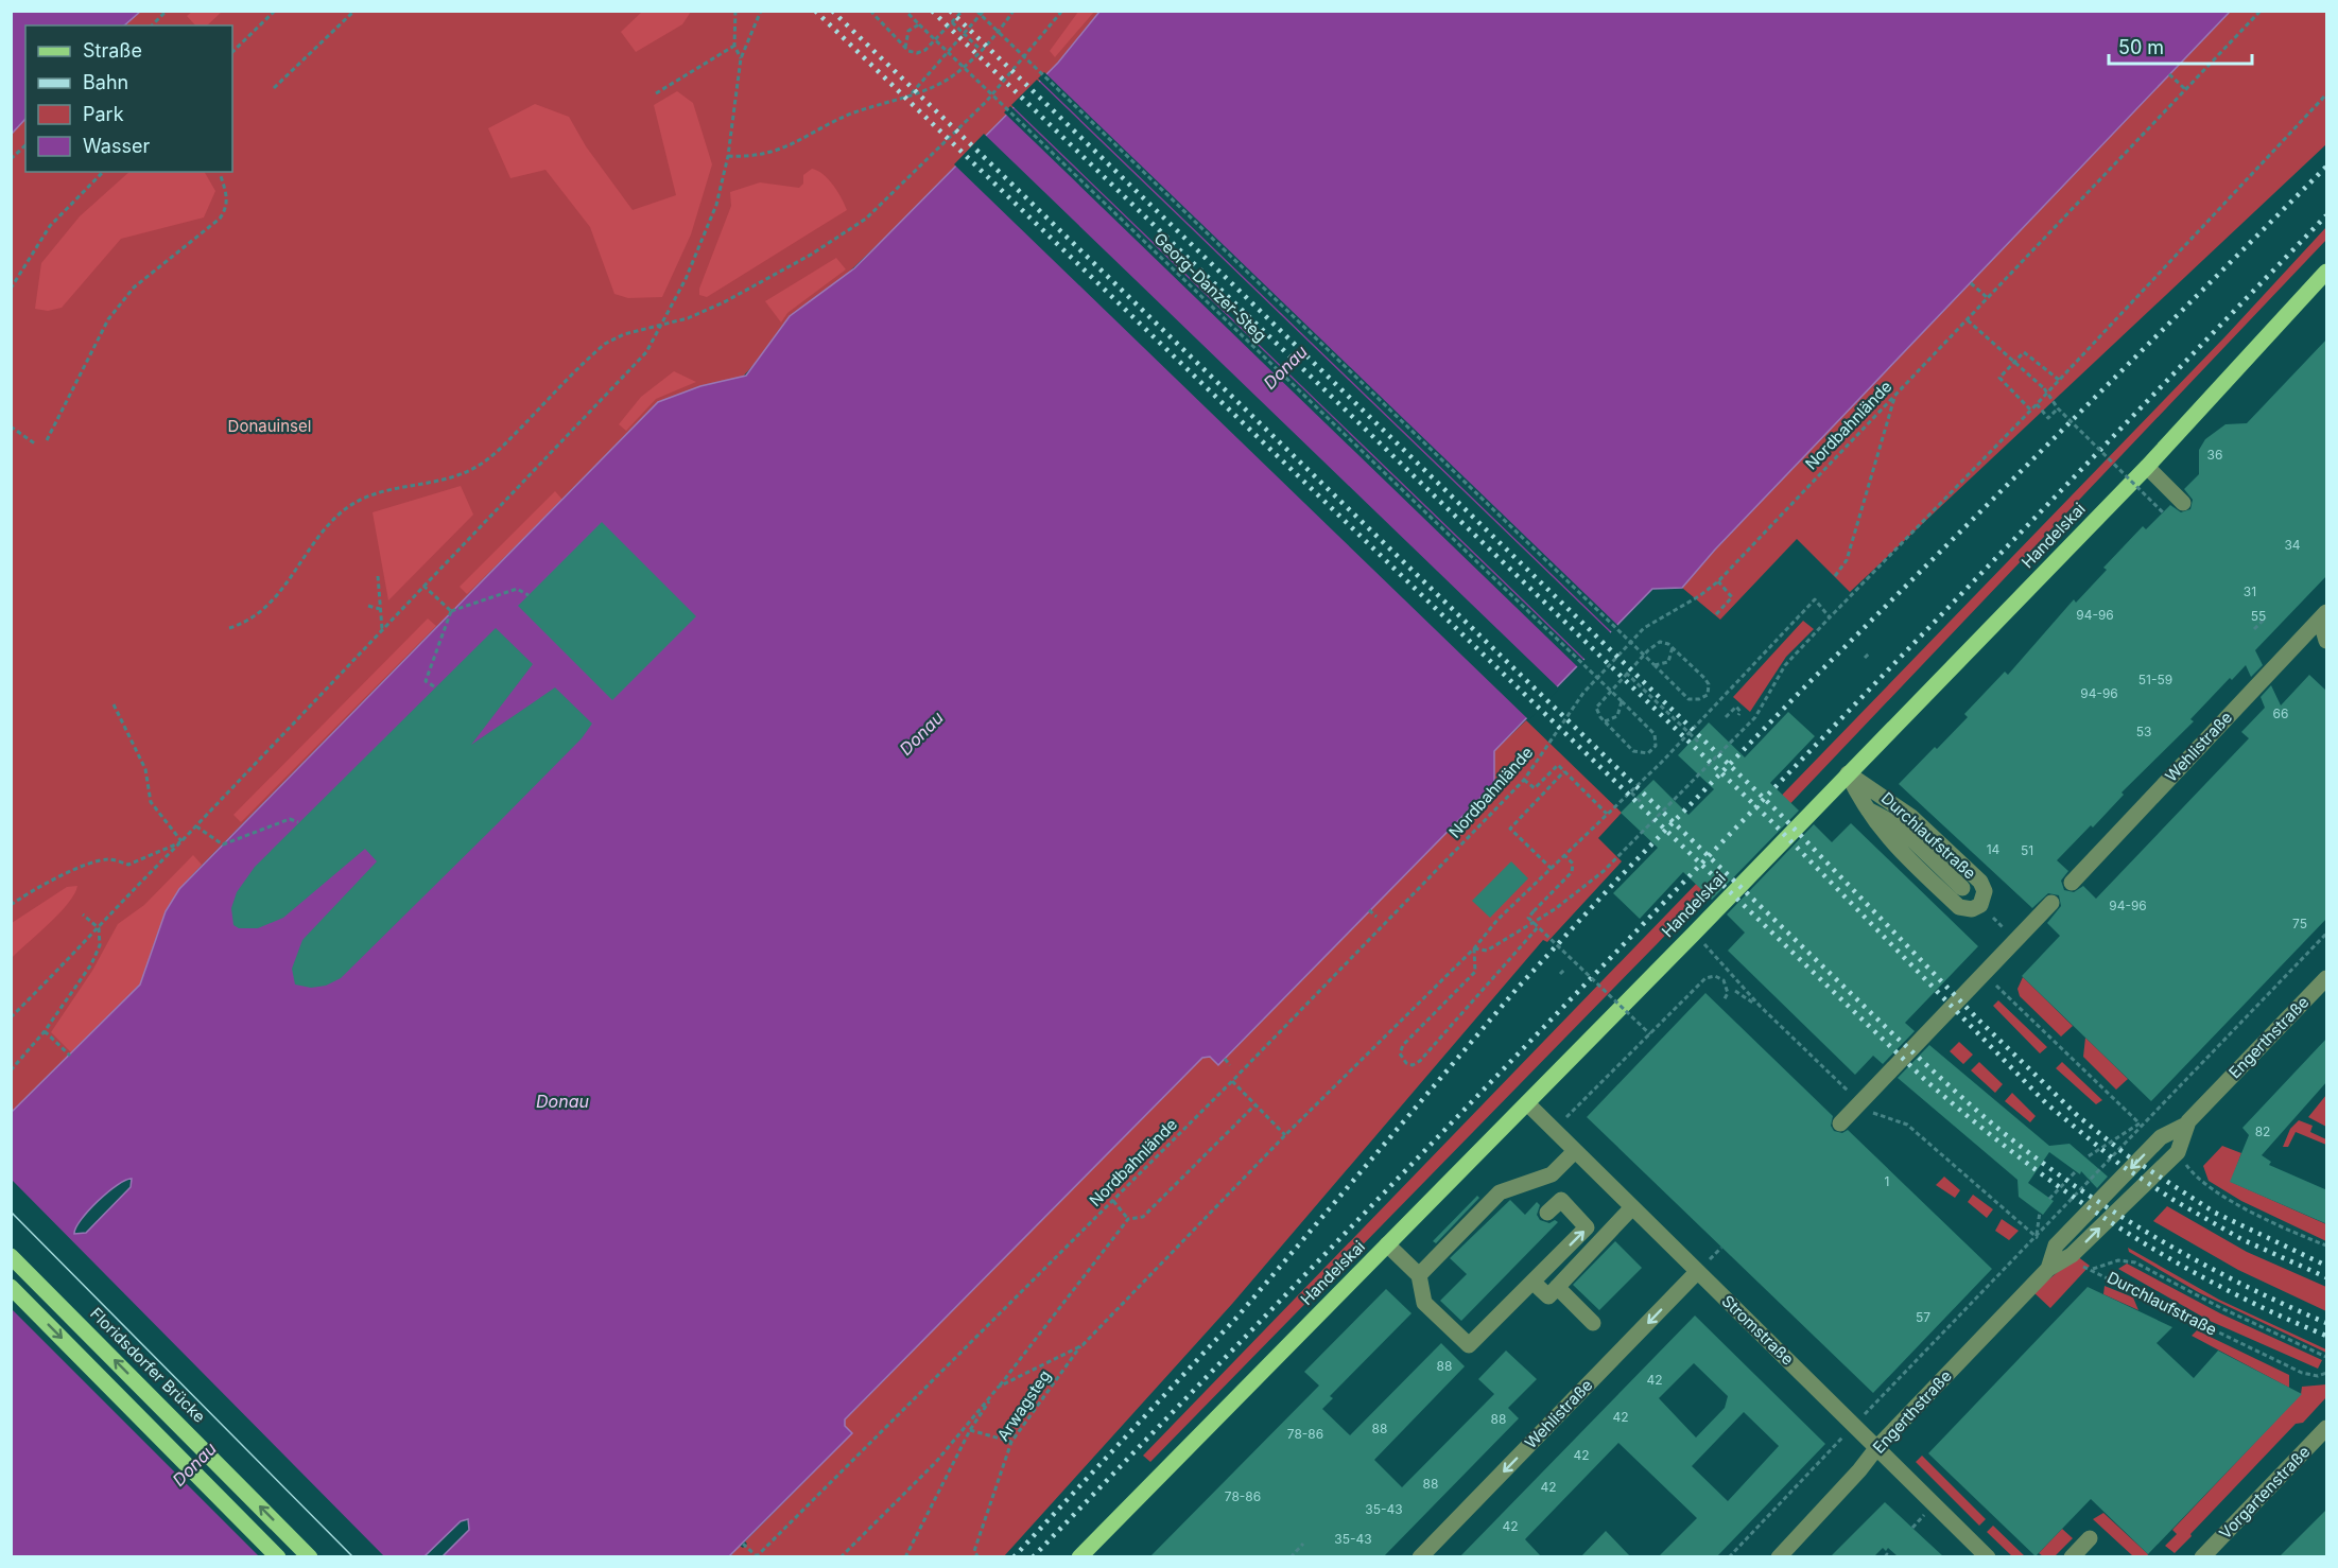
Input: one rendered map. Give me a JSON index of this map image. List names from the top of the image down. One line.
{"streets":{"main road":["Handelskai","Floridsdorfer Brücke"],"street":["Wehlistraße","Durchlaufstraße","Engerthstraße","Stromstraße","Vorgartenstraße"],"path":["Georg-Danzer-Steg","Nordbahnlände","Arwagsteg"]},"crossings":[["Handelskai","Durchlaufstraße"],["Handelskai","Stromstraße"],["Wehlistraße","Stromstraße"],["Engerthstraße","Stromstraße"]],"one_way":["Wehlistraße"],"water":["Donau"],"parks":["Donauinsel"],"house_numbers":["36","34","31","94-96","55","51-59","94-96","66","53","14","51","94-96","75","82","1","57","88","42","42","88","88","78-86","42","88","42","78-86","35-43","42","35-43"],"legend":["Straße","Bahn","Park","Wasser"],"scale_bar":"50 m"}
